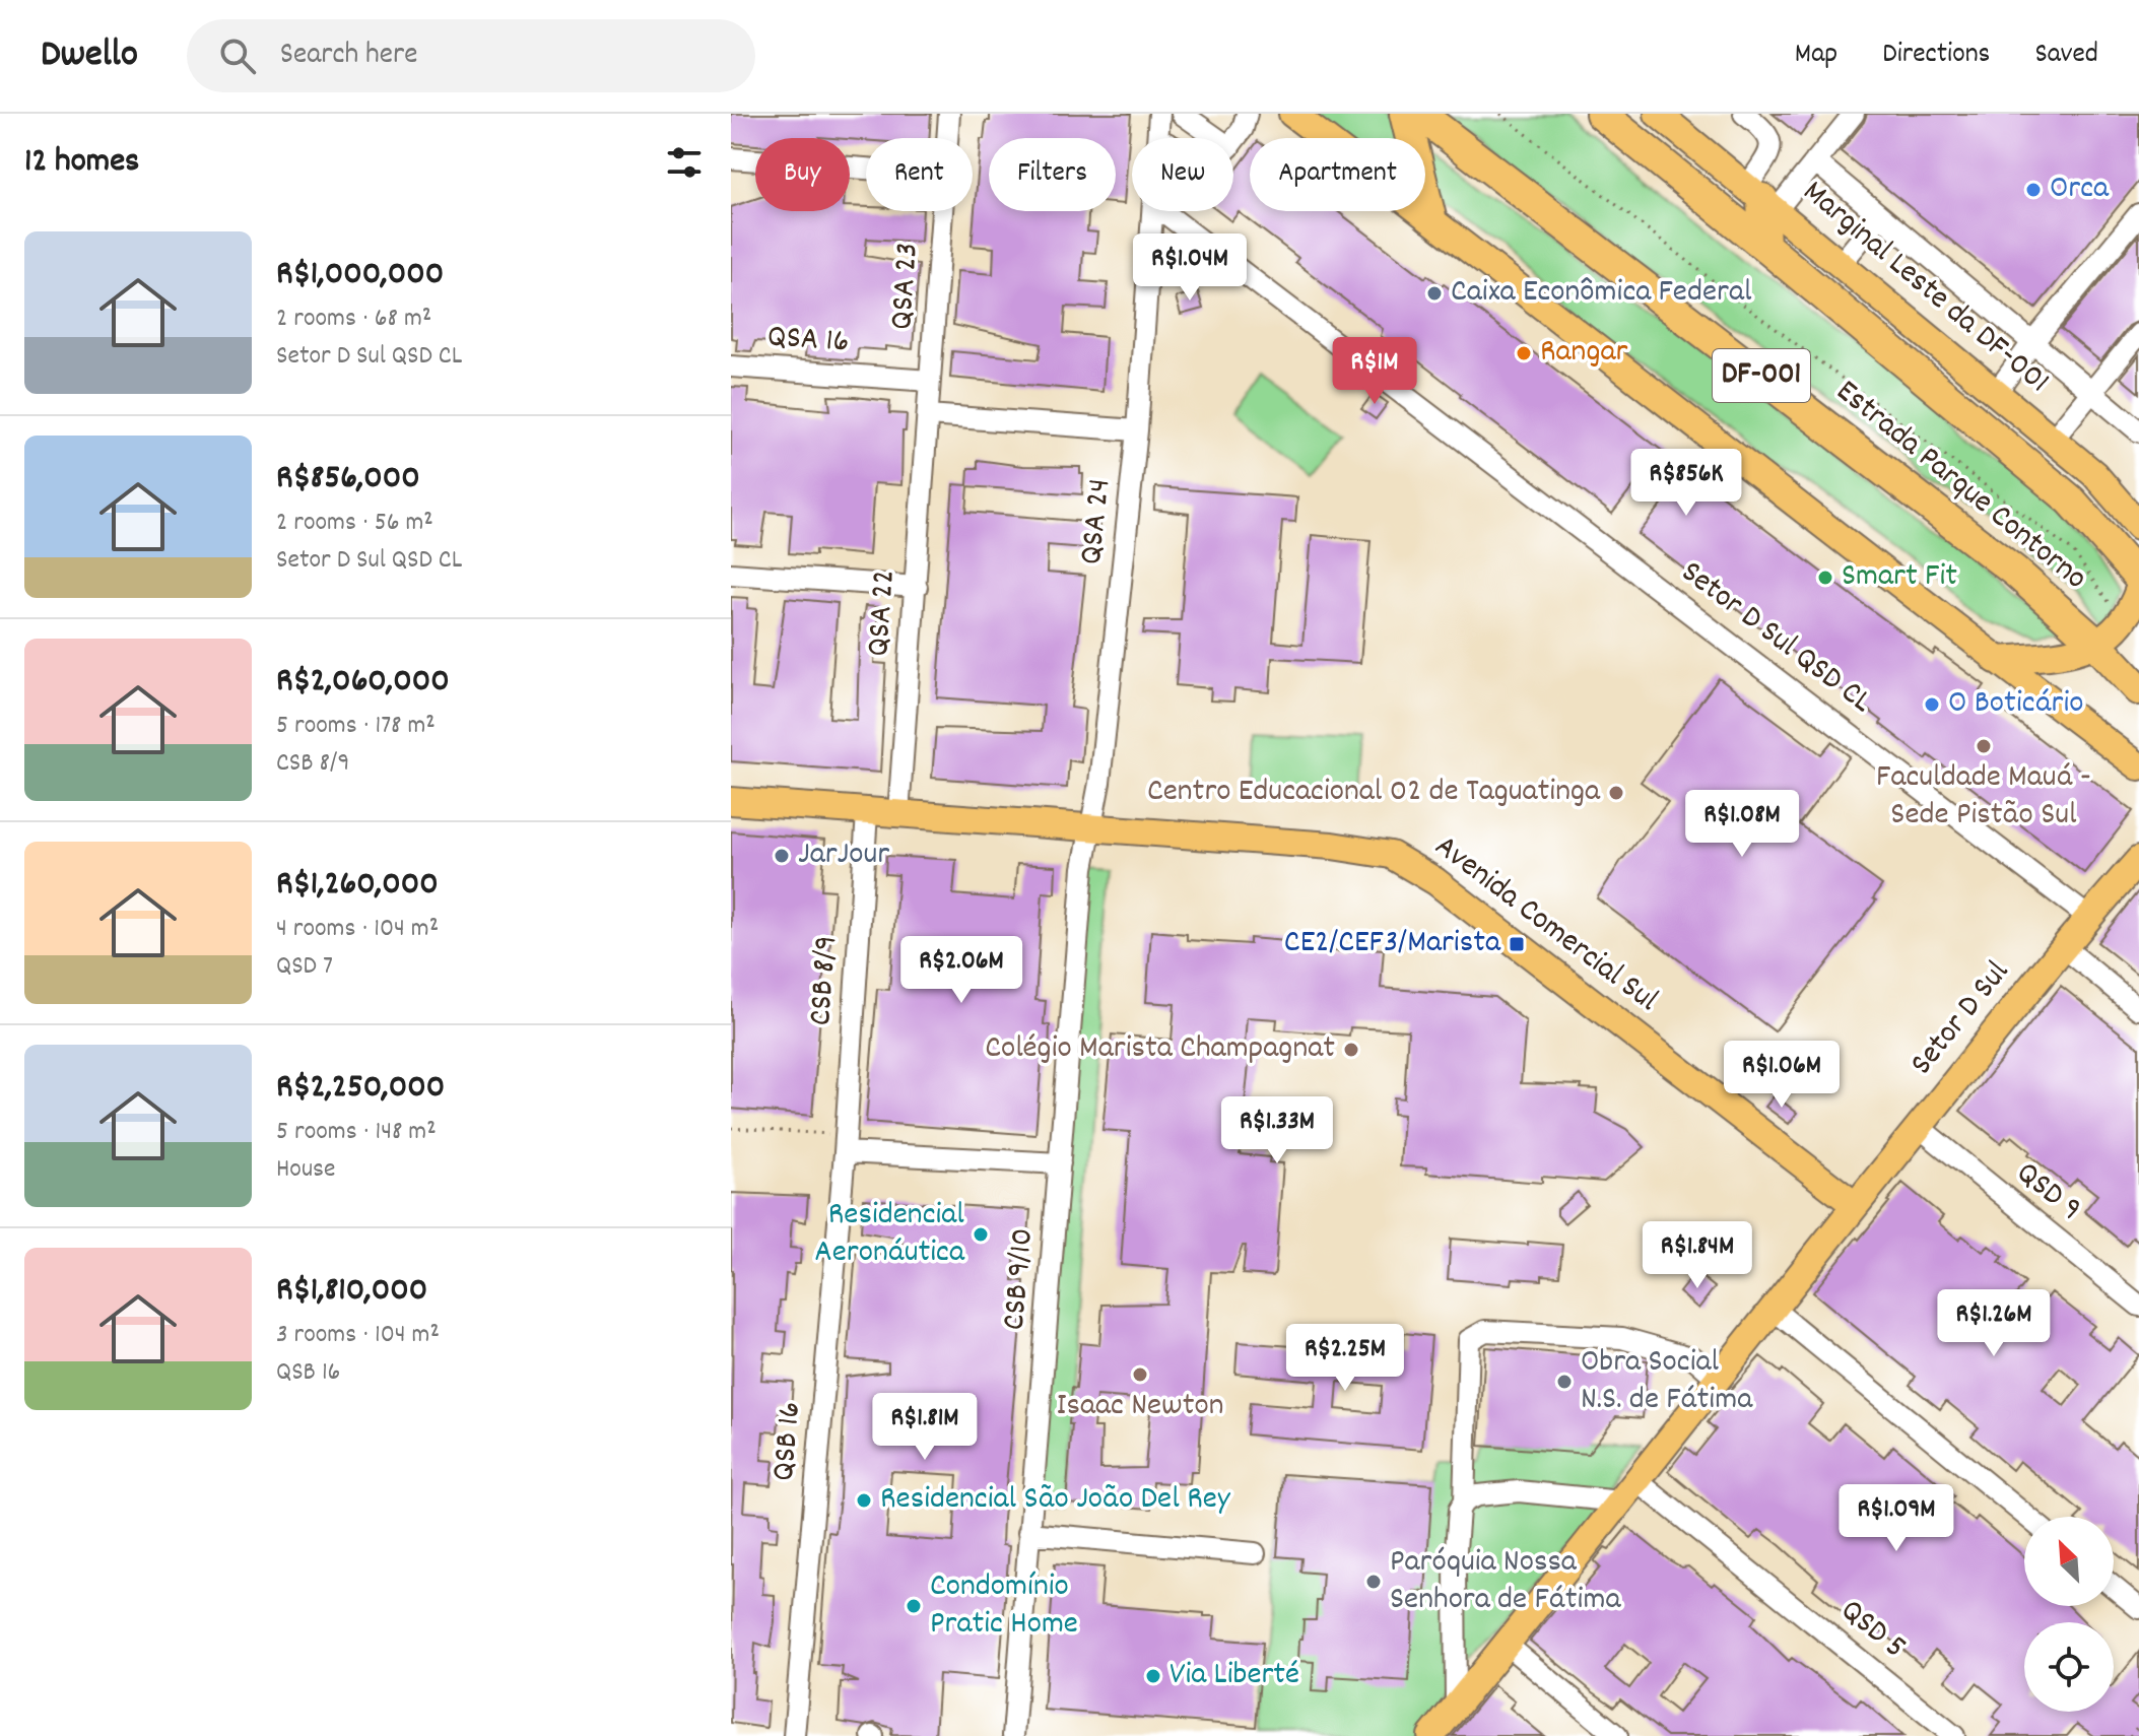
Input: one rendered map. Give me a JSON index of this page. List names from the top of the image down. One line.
{"streets":{"highway":["DF-001","Estrada Parque Contorno"],"main road":["Marginal Leste da DF-001","Avenida Comercial Sul","Setor D Sul"],"street":["QSA 23","QSA 16","QSA 24","QSA 22","Setor D Sul QSD CL","CSB 8/9","QSD 9","CSB 9/10","QSB 16","QSD 5"]},"crossings":[["QSA 23","QSA 16"],["QSA 23","QSA 22"],["QSA 24","Avenida Comercial Sul"],["QSA 24","CSB 9/10"],["QSA 22","Avenida Comercial Sul"],["Setor D Sul QSD CL","Setor D Sul"],["Avenida Comercial Sul","CSB 8/9"],["Avenida Comercial Sul","Setor D Sul"],["Avenida Comercial Sul","CSB 9/10"],["CSB 8/9","QSB 16"],["Setor D Sul","QSD 9"],["Setor D Sul","QSD 5"]],"places":{"other":["Orca","Caixa Econômica Federal","Rangar","Smart Fit","O Boticário","Faculdade Mauá - Sede Pistão Sul","Centro Educacional 02 de Taguatinga","JarJour","Colégio Marista Champagnat","Residencial Aeronáutica","Isaac Newton","Obra Social N.S. de Fátima","Residencial São João Del Rey","Paróquia Nossa Senhora de Fátima","Condomínio Pratic Home","Via Liberté"],"transit":["CE2/CEF3/Marista"]},"north":"top left","page":{"header":"Dwello","search":"Search here","nav":["Map","Directions","Saved"],"heading":"12 homes","chip":["Buy","Rent","Filters","New","Apartment"],"list":[{"name":"R$1,000,000","note":"2 rooms · 68 m² · Setor D Sul QSD CL"},{"name":"R$856,000","note":"2 rooms · 56 m² · Setor D Sul QSD CL"},{"name":"R$2,060,000","note":"5 rooms · 178 m² · CSB 8/9"},{"name":"R$1,260,000","note":"4 rooms · 104 m² · QSD 7"},{"name":"R$2,250,000","note":"5 rooms · 148 m² · House"},{"name":"R$1,810,000","note":"3 rooms · 104 m² · QSB 16"}],"price":["R$1.04M","R$1M","R$856K","R$1.08M","R$2.06M","R$1.06M","R$1.33M","R$1.84M","R$1.26M","R$2.25M","R$1.81M","R$1.09M"]}}
